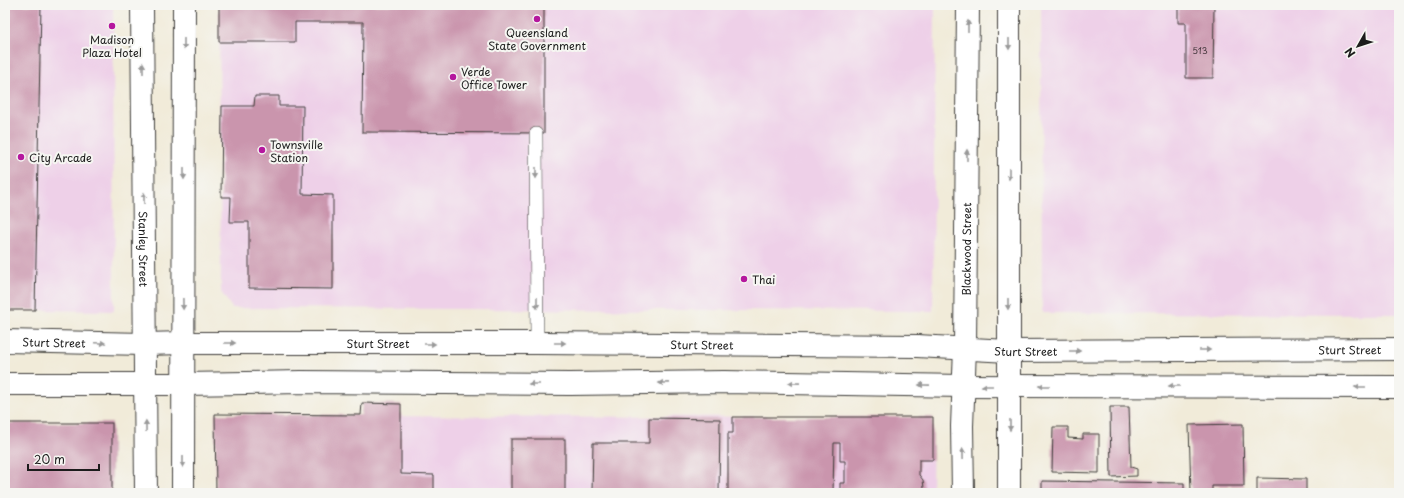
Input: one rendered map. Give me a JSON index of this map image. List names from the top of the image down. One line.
{"streets":{"main road":["Stanley Street","Blackwood Street","Sturt Street"]},"crossings":[["Stanley Street","Sturt Street"],["Blackwood Street","Sturt Street"]],"places":["Queensland State Government","Madison Plaza Hotel","Verde Office Tower","Townsville Station","City Arcade","Thai"],"house_numbers":["513"],"scale_bar":"20 m","north":"bottom left"}
